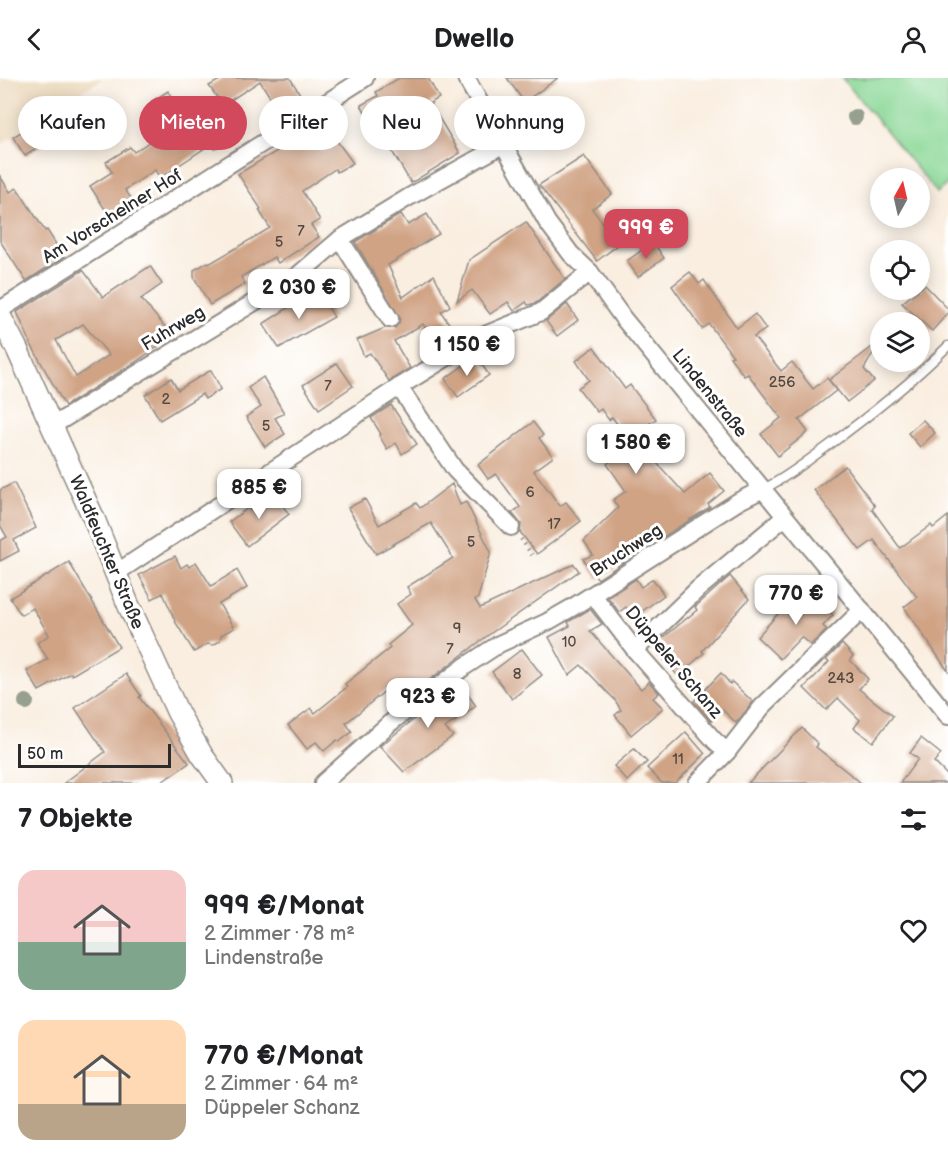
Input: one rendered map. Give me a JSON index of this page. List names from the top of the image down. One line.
{"streets":{"street":["Am Vorschelner Hof","Fuhrweg","Lindenstraße","Bruchweg","Waldfeuchter Straße","Düppeler Schanz"]},"crossings":[["Fuhrweg","Waldfeuchter Straße"],["Lindenstraße","Bruchweg"],["Lindenstraße","Düppeler Schanz"],["Bruchweg","Düppeler Schanz"]],"house_numbers":["7","5","256","7","2","5","6","17","5","9","10","7","8","243","11"],"scale_bar":"50 m","north":"top","page":{"header":"Dwello","chip":["Kaufen","Mieten","Filter","Neu","Wohnung"],"price":["999 €","2 030 €","1 150 €","1 580 €","885 €","770 €","923 €"],"scale":"50 m","heading":"7 Objekte","list":[{"name":"999 €/Monat","note":"2 Zimmer · 78 m² · Lindenstraße"},{"name":"770 €/Monat","note":"2 Zimmer · 64 m² · Düppeler Schanz"}]}}
